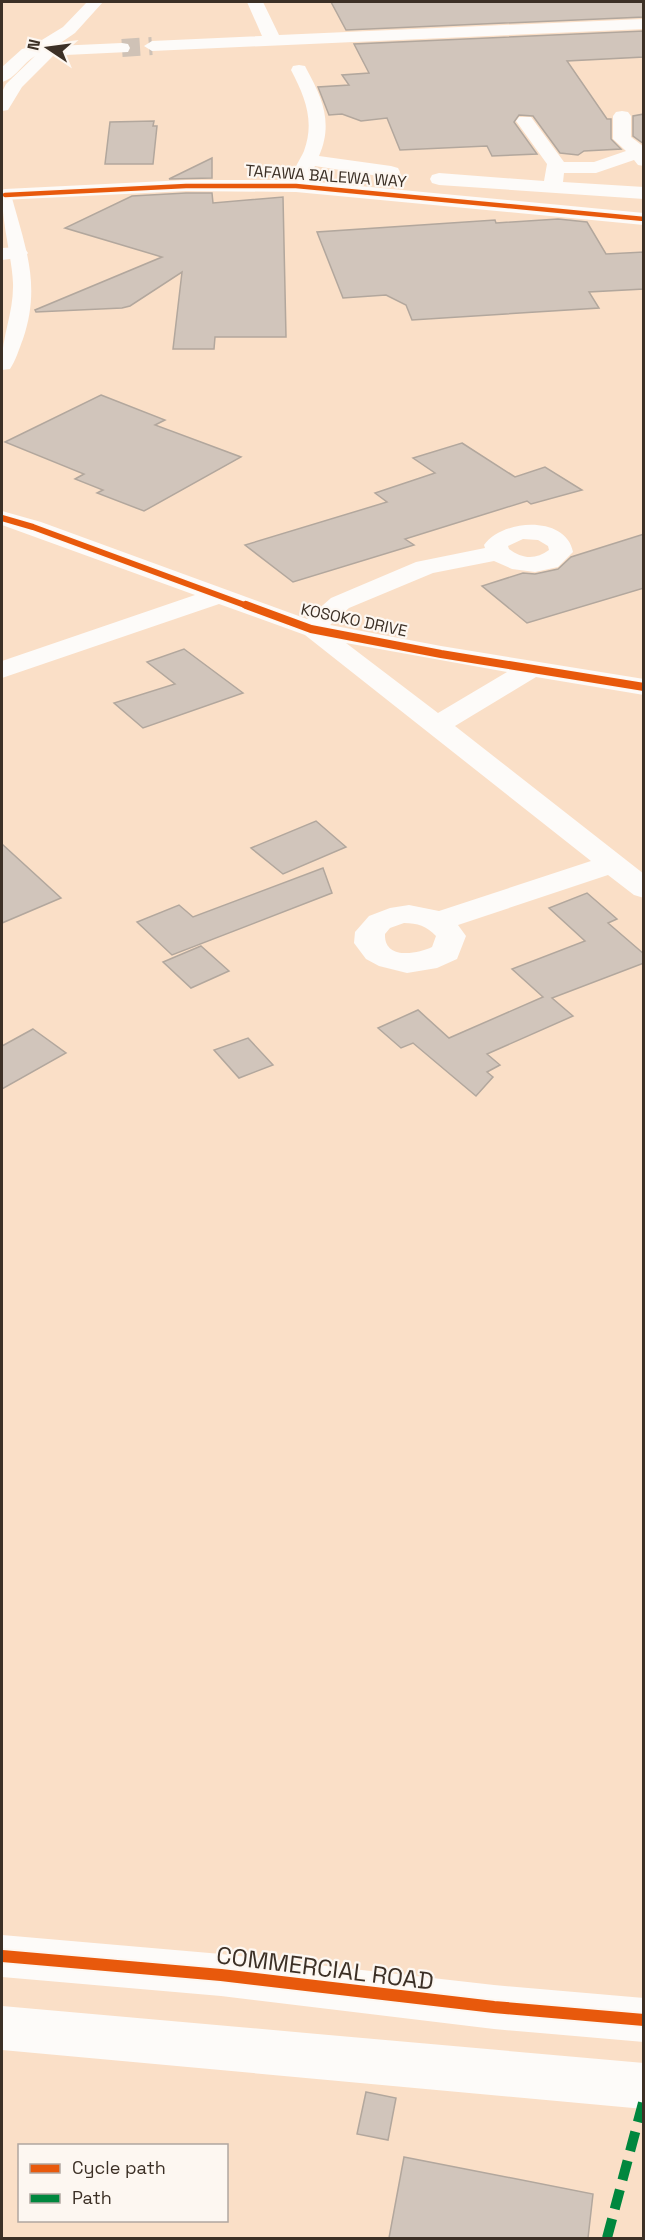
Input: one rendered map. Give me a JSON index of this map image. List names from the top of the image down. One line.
{"streets":{"street":["TAFAWA BALEWA WAY","KOSOKO DRIVE","COMMERCIAL ROAD"]},"legend":["Cycle path","Path"],"north":"left"}
